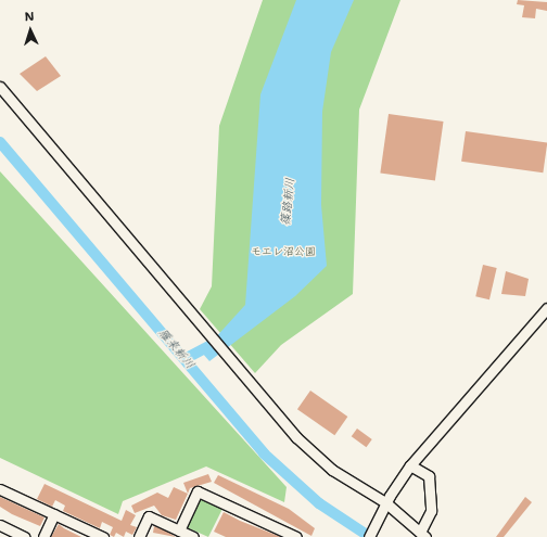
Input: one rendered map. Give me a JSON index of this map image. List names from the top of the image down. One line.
{"water":["篠路新川","雁来新川"],"parks":["モエレ沼公園"],"north":"top"}
